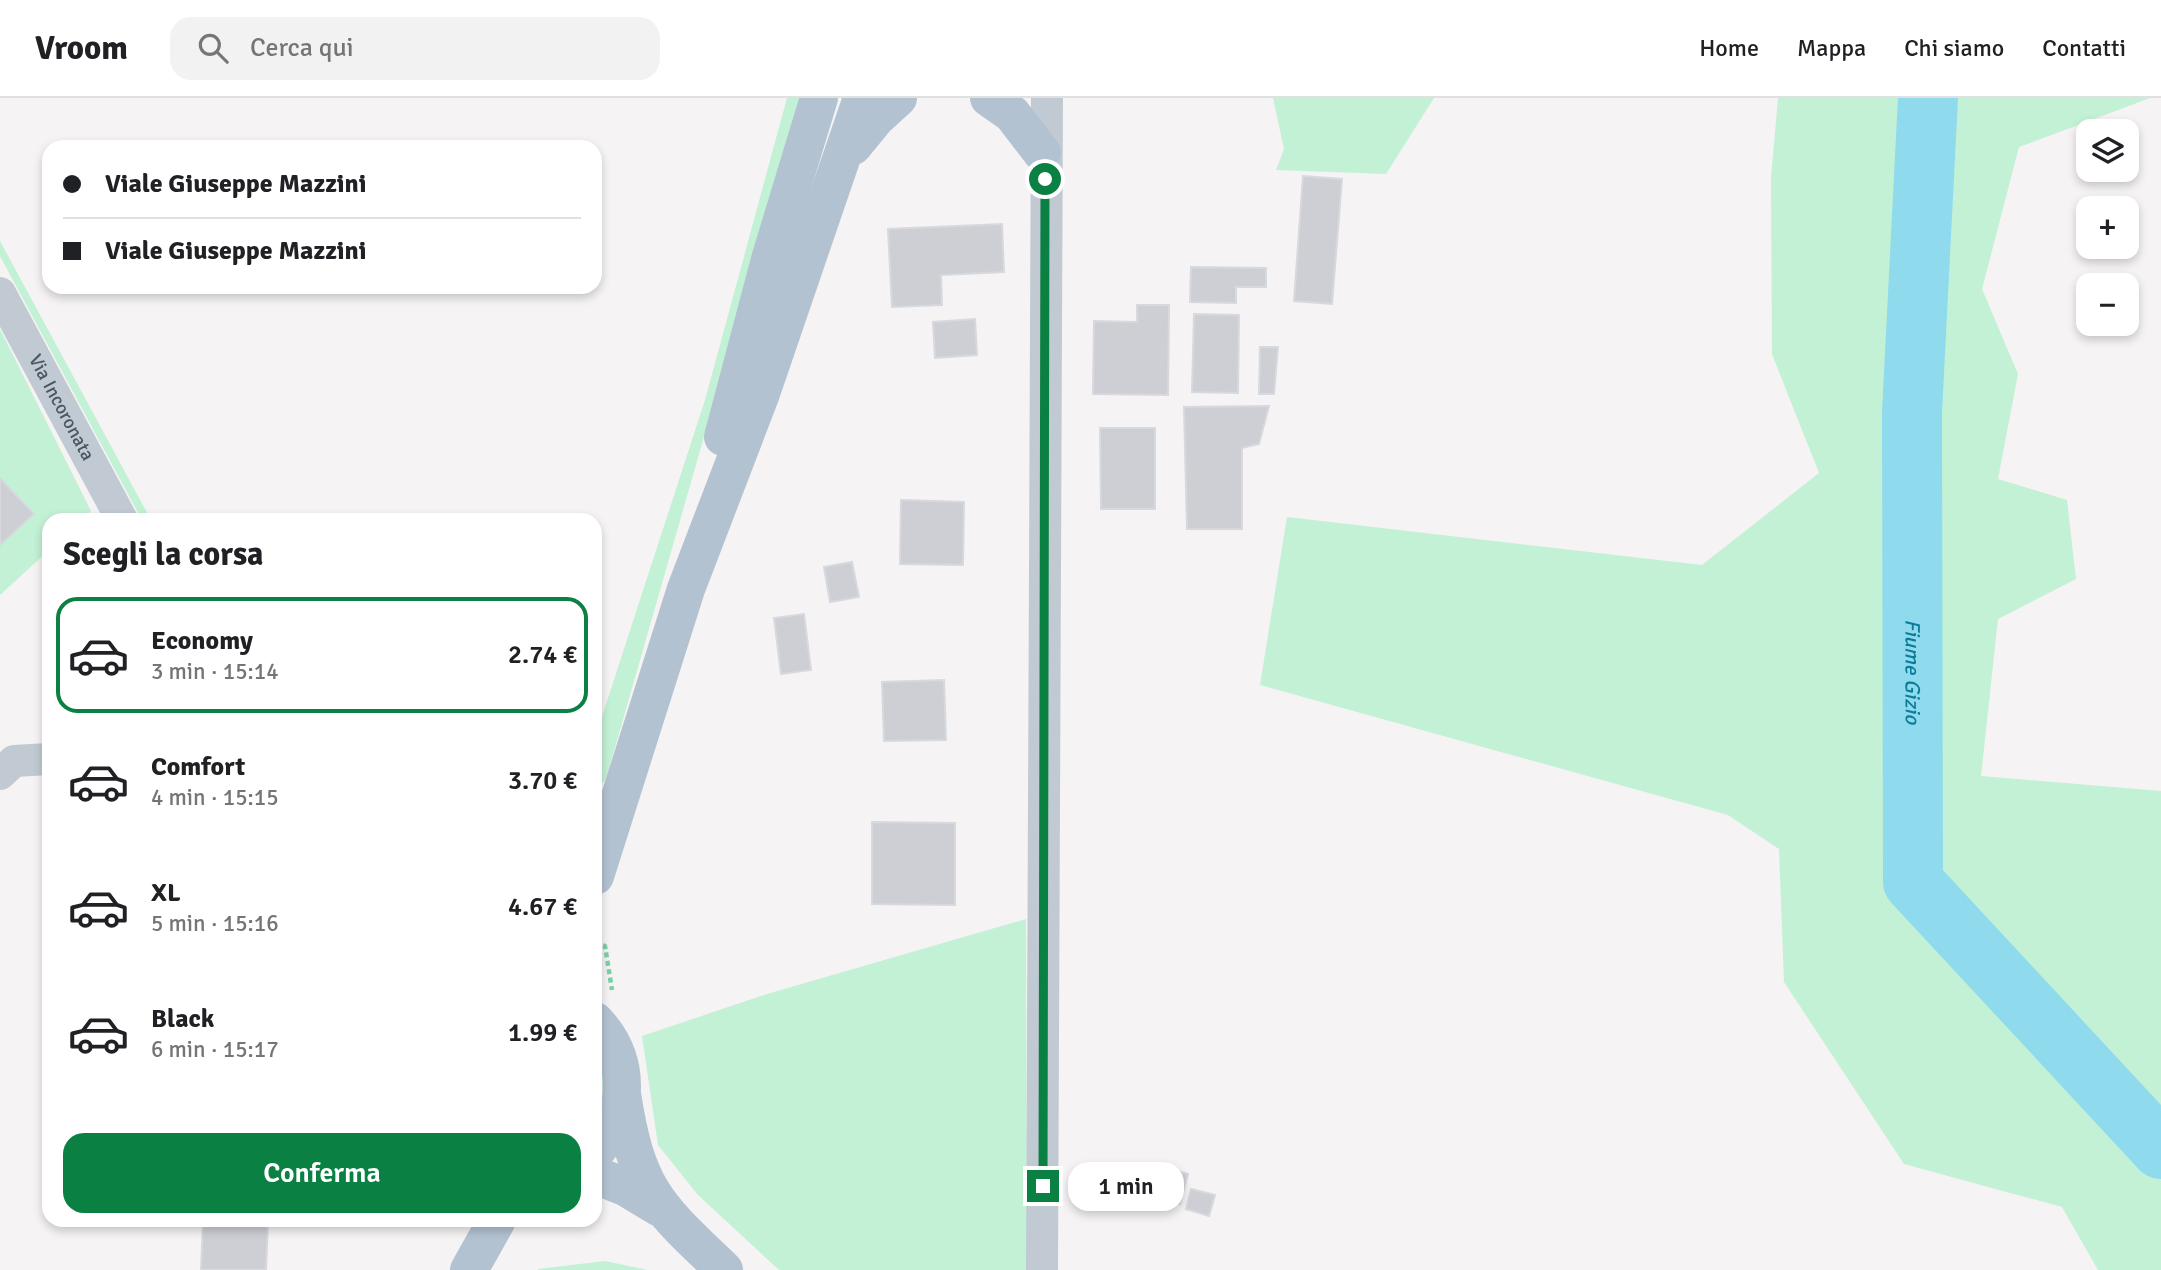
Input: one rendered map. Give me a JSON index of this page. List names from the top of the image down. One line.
{"streets":{"street":["Via Incoronata"]},"water":["Fiume Gizio"],"page":{"header":"Vroom","search":"Cerca qui","nav":["Home","Mappa","Chi siamo","Contatti"],"map_buttons":["+","−"],"banner":["Viale Giuseppe Mazzini","Viale Giuseppe Mazzini"],"heading":"Scegli la corsa","list":[{"name":"Economy","note":"3 min · 15:14","value":"2.74 €"},{"name":"Comfort","note":"4 min · 15:15","value":"3.70 €"},{"name":"XL","note":"5 min · 15:16","value":"4.67 €"},{"name":"Black","note":"6 min · 15:17","value":"1.99 €"}],"buttons":"Conferma","bubble":"1 min"}}
